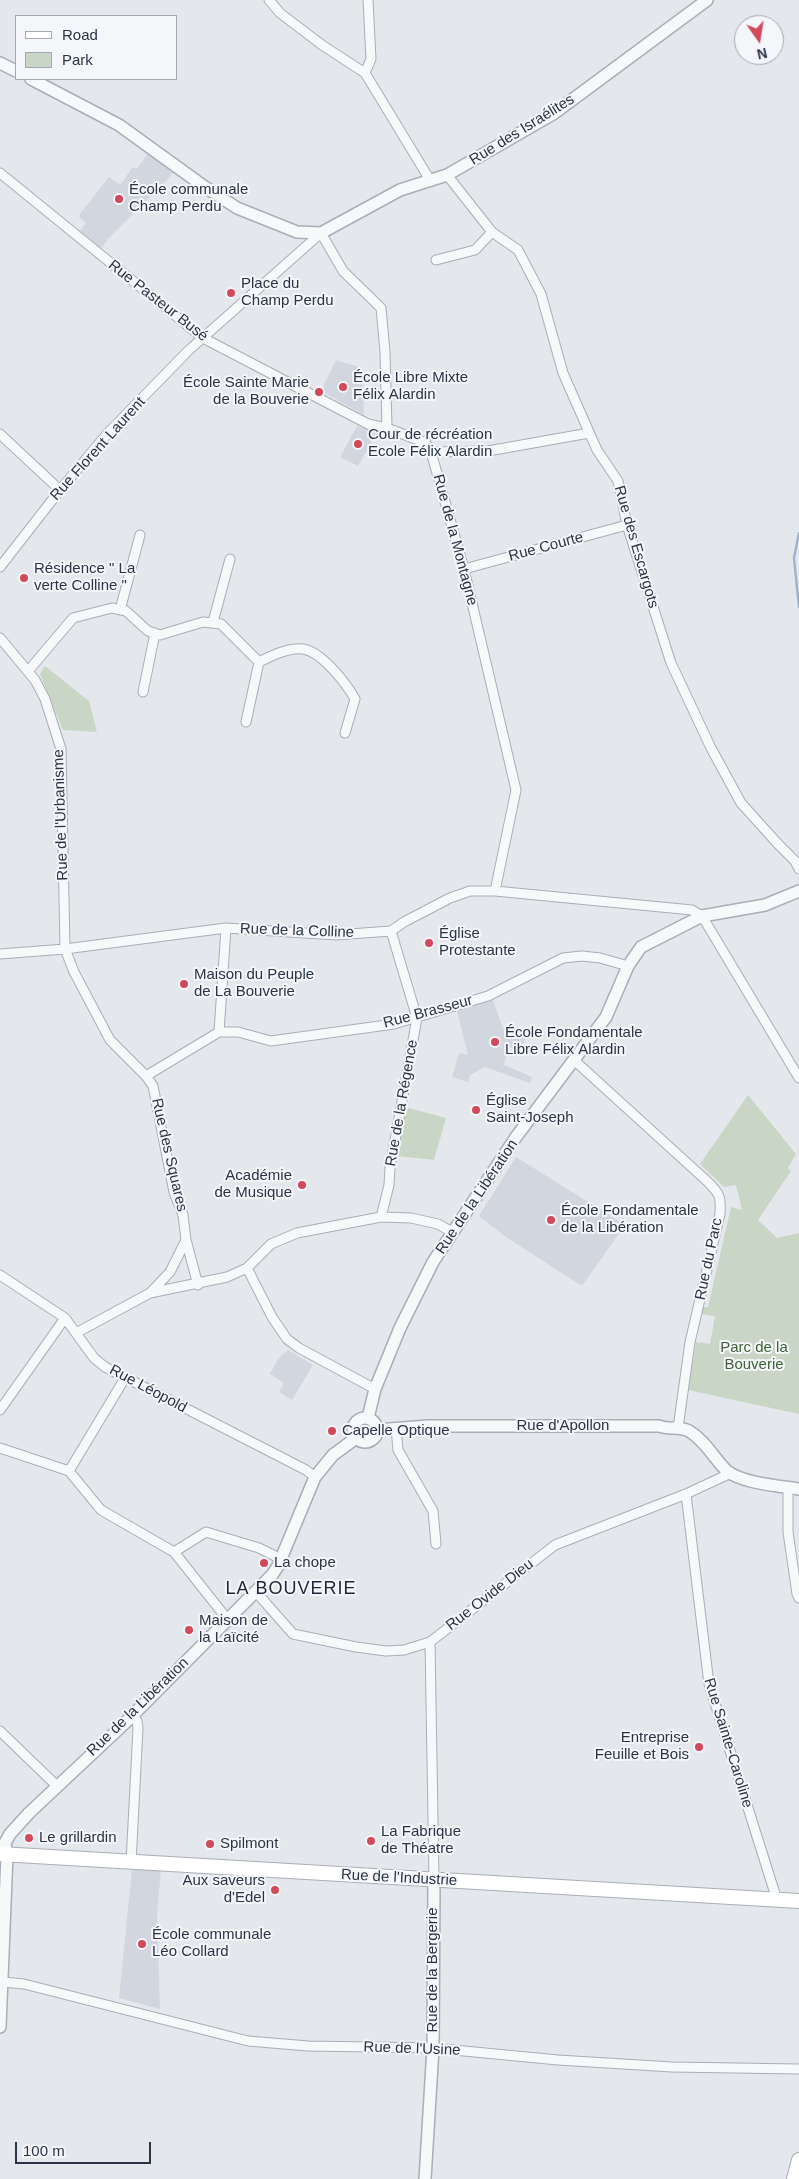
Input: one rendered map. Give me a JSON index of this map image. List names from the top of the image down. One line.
{"streets":{"main road":["Rue de l'Industrie"],"street":["Rue des Israélites","Rue Pasteur Busé","Rue Florent Laurent","Rue de la Montagne","Rue Courte","Rue des Escargots","Rue de l'Urbanisme","Rue de la Colline","Rue Brasseur","Rue de la Régence","Rue des Squares","Rue de la Libération","Rue du Parc","Rue Léopold","Rue d'Apollon","Rue Ovide Dieu","Rue Sainte-Caroline","Rue de la Bergerie","Rue de l'Usine"]},"crossings":[["Rue des Israélites","Rue des Escargots"],["Rue Pasteur Busé","Rue Florent Laurent"],["Rue de la Montagne","Rue Courte"],["Rue de la Montagne","Rue de la Colline"],["Rue Courte","Rue des Escargots"],["Rue de l'Urbanisme","Rue de la Colline"],["Rue de l'Urbanisme","Rue des Squares"],["Rue de la Colline","Rue de la Régence"],["Rue de la Colline","Rue des Squares"],["Rue de la Colline","Rue de la Libération"],["Rue Brasseur","Rue de la Régence"],["Rue Brasseur","Rue de la Libération"],["Rue de la Libération","Rue du Parc"],["Rue de la Libération","Rue Léopold"],["Rue de la Libération","Rue d'Apollon"],["Rue de la Libération","Rue Ovide Dieu"],["Rue de la Libération","Rue de l'Industrie"],["Rue de la Libération","Rue de l'Usine"],["Rue du Parc","Rue d'Apollon"],["Rue d'Apollon","Rue Ovide Dieu"],["Rue Ovide Dieu","Rue Sainte-Caroline"],["Rue Ovide Dieu","Rue de la Bergerie"],["Rue Sainte-Caroline","Rue de l'Industrie"],["Rue de l'Industrie","Rue de la Bergerie"],["Rue de la Bergerie","Rue de l'Usine"]],"districts":["LA BOUVERIE"],"parks":["Parc de la Bouverie"],"places":["École communale Champ Perdu","Place du Champ Perdu","École Libre Mixte Félix Alardin","École Sainte Marie de la Bouverie","Cour de récréation Ecole Félix Alardin","Résidence \" La verte Colline \"","Église Protestante","Maison du Peuple de La Bouverie","École Fondamentale Libre Félix Alardin","Église Saint-Joseph","Académie de Musique","École Fondamentale de la Libération","Capelle Optique","La chope","Maison de la Laïcité","Entreprise Feuille et Bois","Le grillardin","La Fabrique de Théatre","Spilmont","Aux saveurs d'Edel","École communale Léo Collard"],"legend":["Road","Park"],"scale_bar":"100 m","north":"bottom"}
